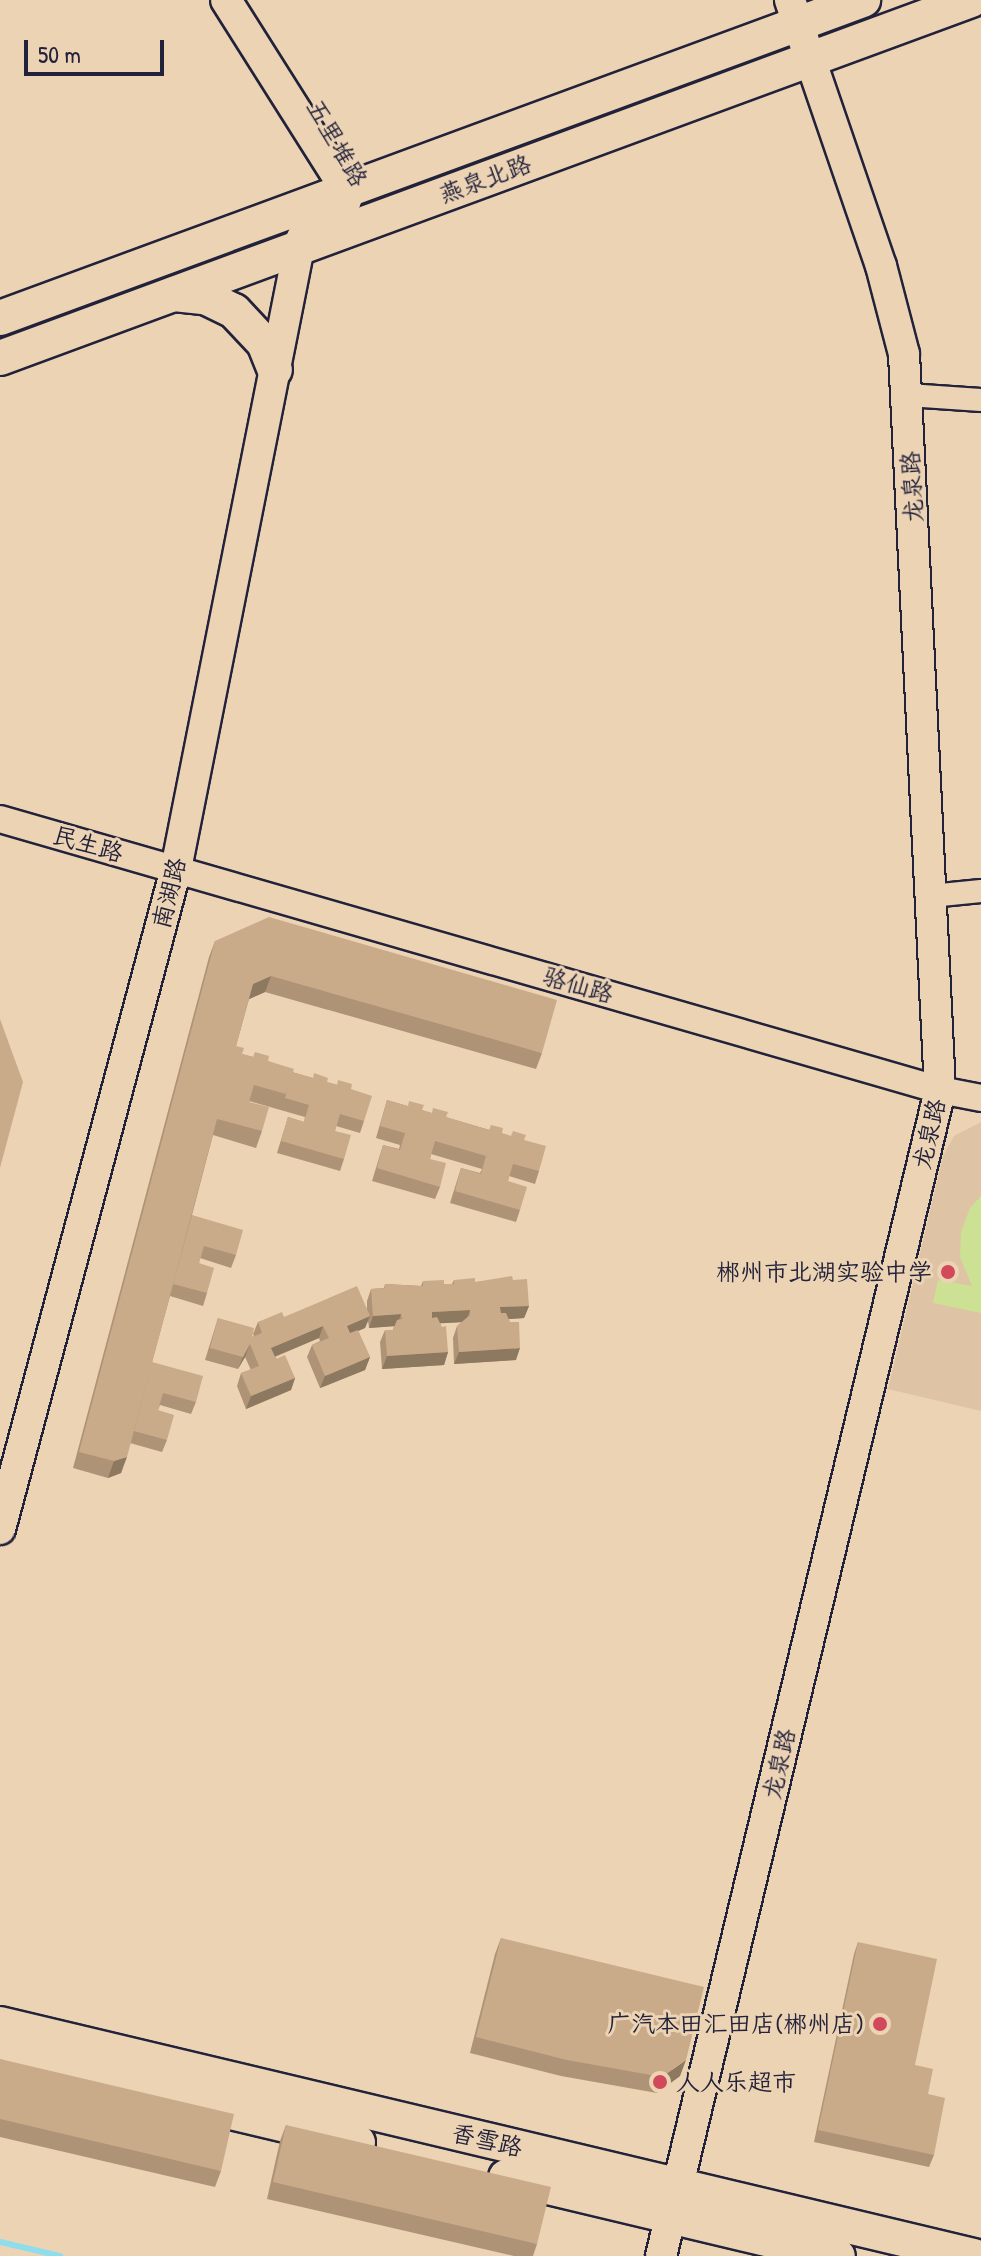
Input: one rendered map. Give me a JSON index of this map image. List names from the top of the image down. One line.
{"streets":{"main road":["五里堆路","燕泉北路","龙泉路","南湖路","香雪路"],"street":["民生路","骆仙路"]},"crossings":[["五里堆路","燕泉北路"],["五里堆路","南湖路"],["燕泉北路","龙泉路"],["燕泉北路","南湖路"],["龙泉路","骆仙路"],["龙泉路","香雪路"],["民生路","南湖路"],["民生路","骆仙路"],["南湖路","骆仙路"]],"places":["郴州市北湖实验中学","广汽本田汇田店(郴州店)","人人乐超市"],"scale_bar":"50 m"}
